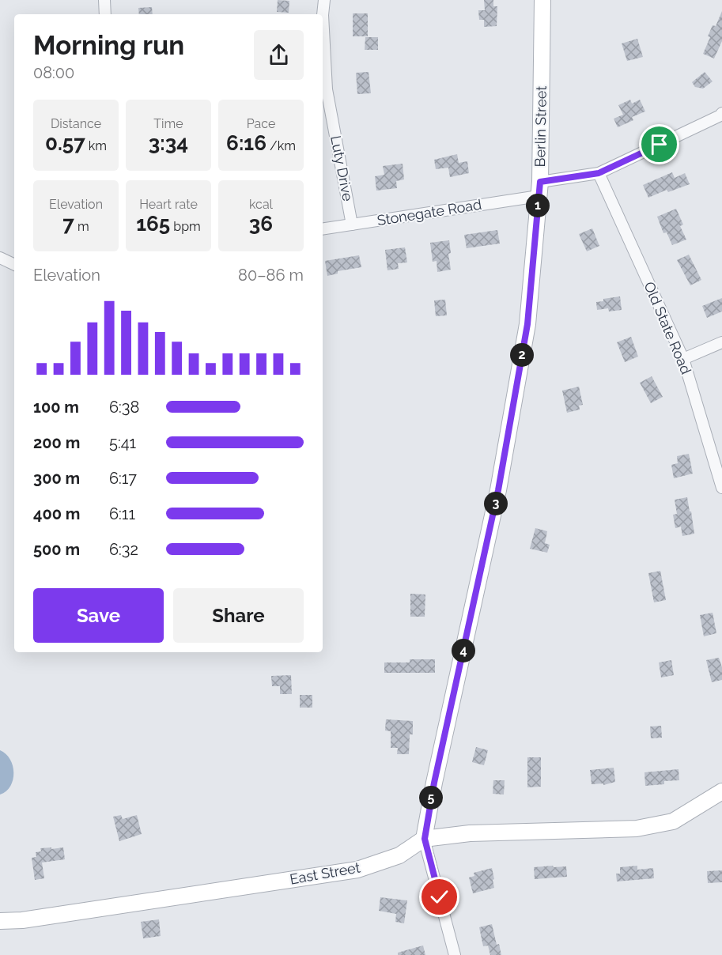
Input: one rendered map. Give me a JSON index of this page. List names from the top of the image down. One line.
{"streets":{"main road":["Berlin Street","East Street"],"street":["Luty Drive","Stonegate Road","Old State Road"]},"crossings":[["Berlin Street","Stonegate Road"],["Berlin Street","East Street"],["Luty Drive","Stonegate Road"],["Stonegate Road","Old State Road"]],"page":{"heading":["Morning run","08:00"],"stats":[["Distance","0.57 km"],["Time","3:34"],["Pace","6:16 /km"],["Elevation","7 m"],["Heart rate","165 bpm"],["kcal","36"]],"pins":["1","2","3","4","5"],"chart":["Elevation","80–86 m"],"list":[{"name":"100 m","note":"6:38"},{"name":"200 m","note":"5:41"},{"name":"300 m","note":"6:17"},{"name":"400 m","note":"6:11"},{"name":"500 m","note":"6:32"}],"buttons":["Save","Share"]}}
